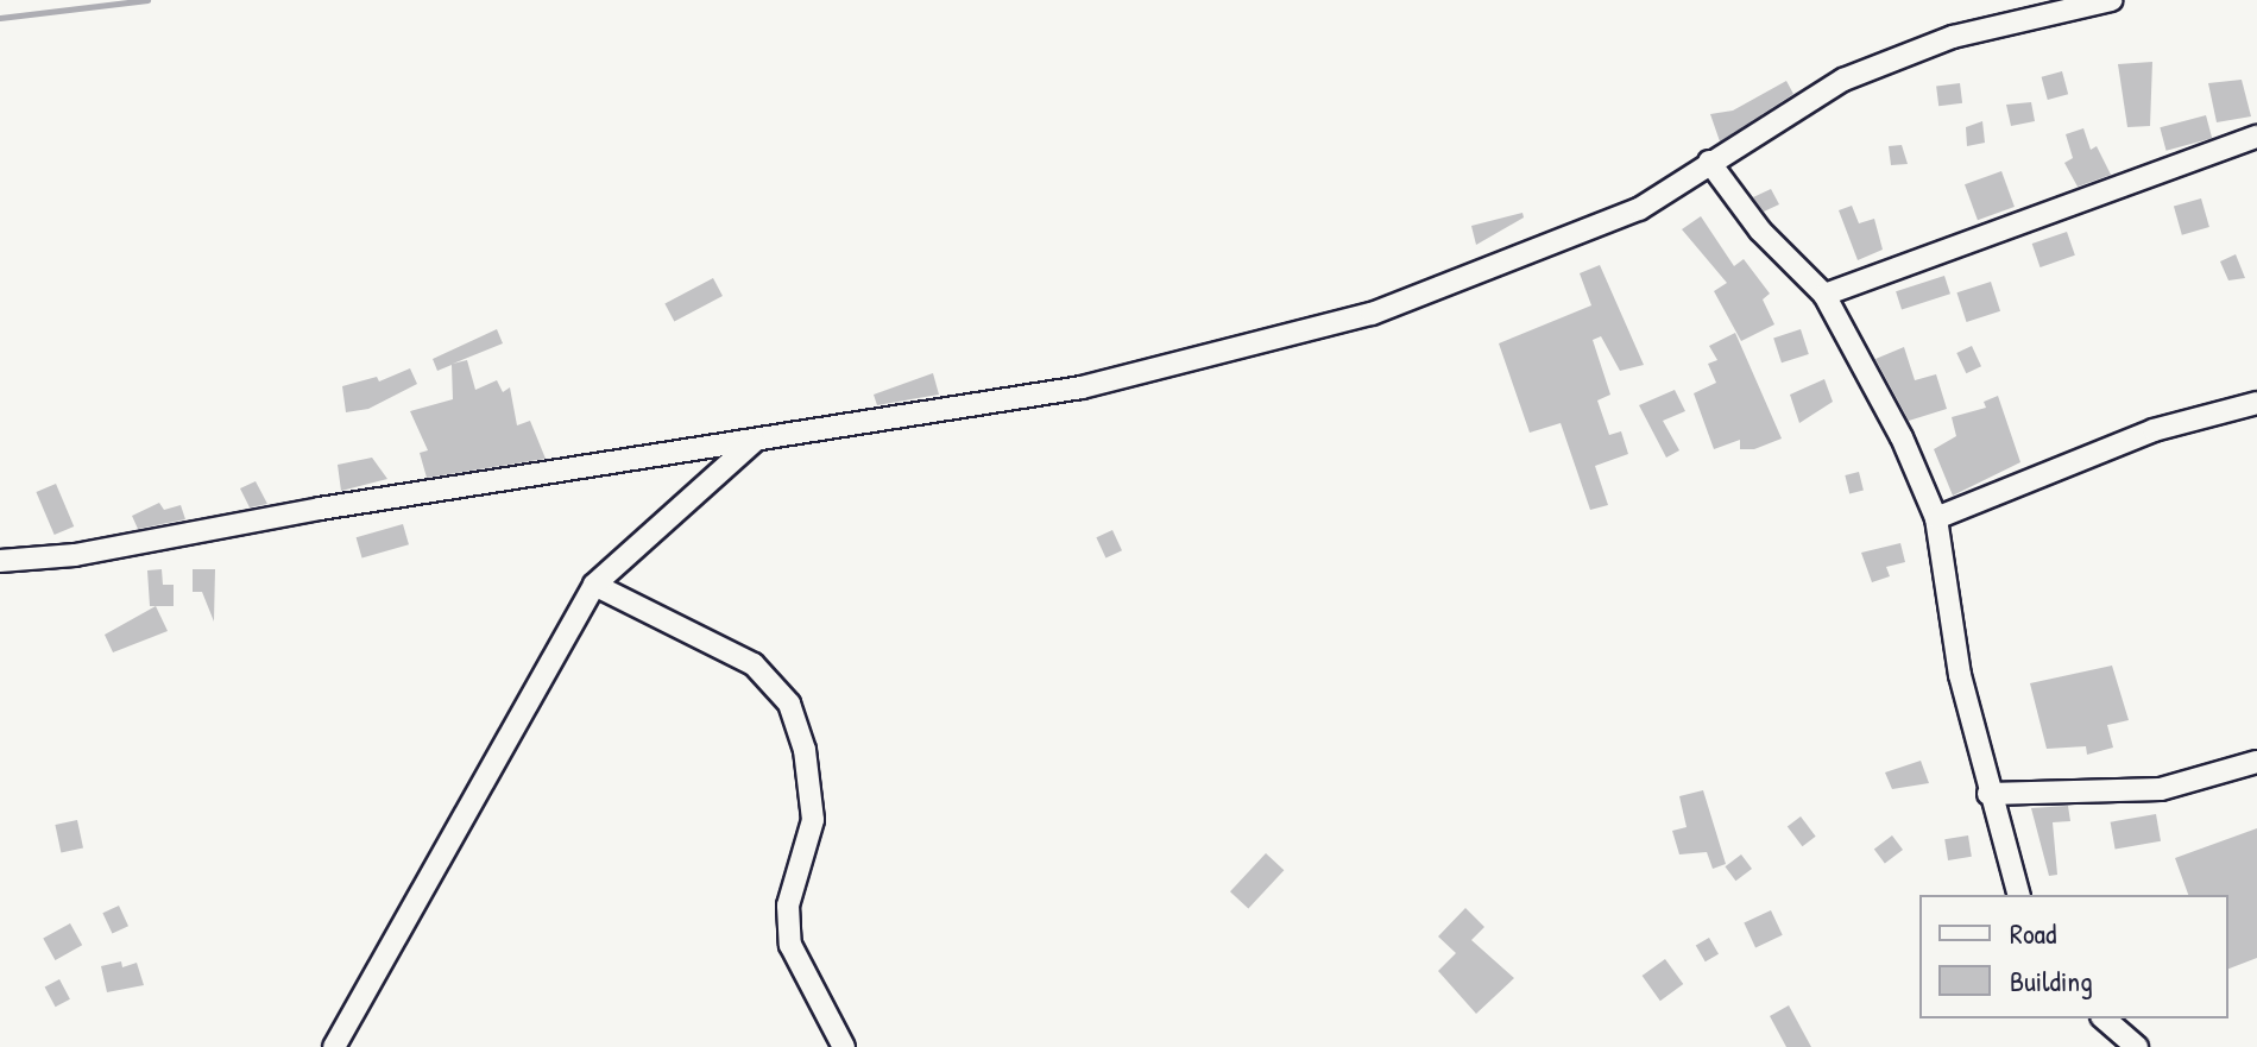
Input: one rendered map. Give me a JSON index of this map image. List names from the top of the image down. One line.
{"legend":["Road","Building"]}
